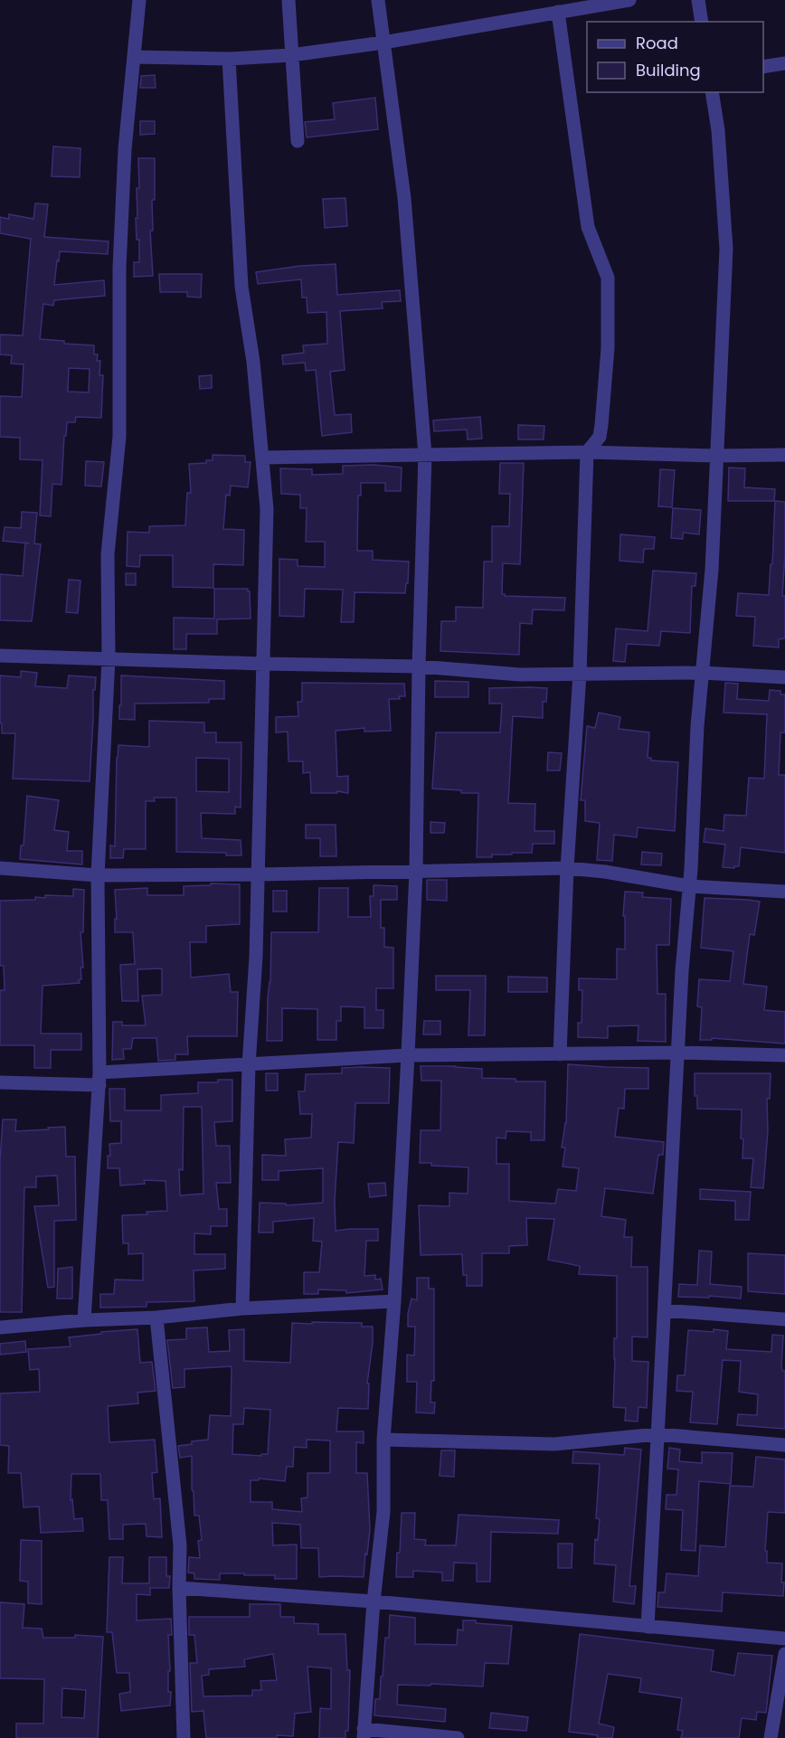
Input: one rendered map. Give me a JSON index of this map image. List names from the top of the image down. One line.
{"legend":["Road","Building"]}
